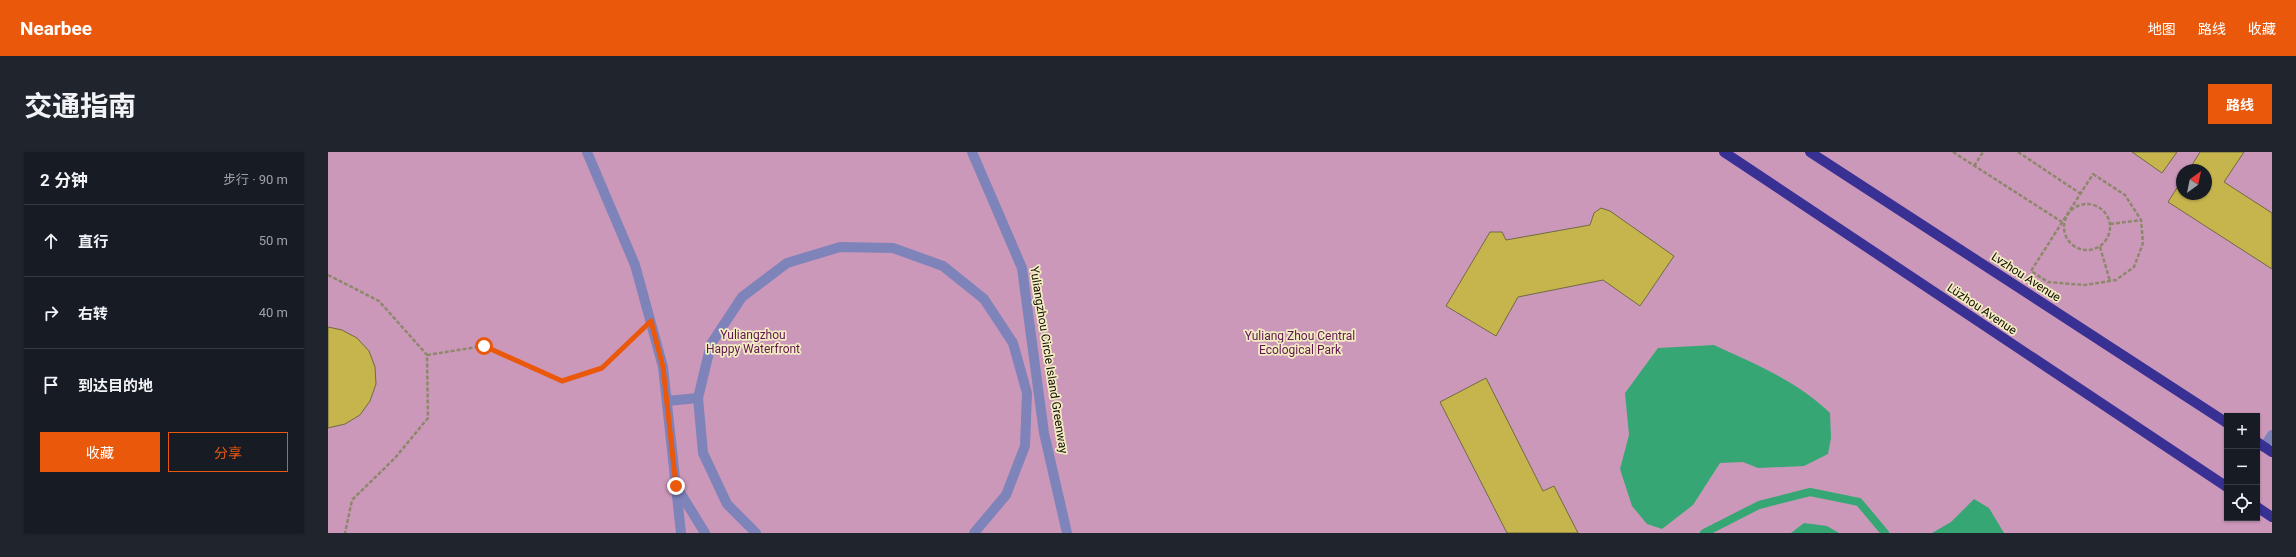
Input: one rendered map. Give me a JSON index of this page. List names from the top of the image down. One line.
{"streets":{"main road":["Lvzhou Avenue","Lüzhou Avenue"],"street":["Yuliangzhou Circle Island Greenway"]},"parks":["Yuliangzhou Happy Waterfront","Yuliang Zhou Central Ecological Park"],"north":"top right","page":{"header":"Nearbee","nav":["地图","路线","收藏"],"title":"交通指南","buttons":["路线",["收藏","分享"]],"heading":["2 分钟","步行 · 90 m"],"list":[["直行","50 m"],["右转","40 m"],"到达目的地"],"map_buttons":["+","−"]}}
